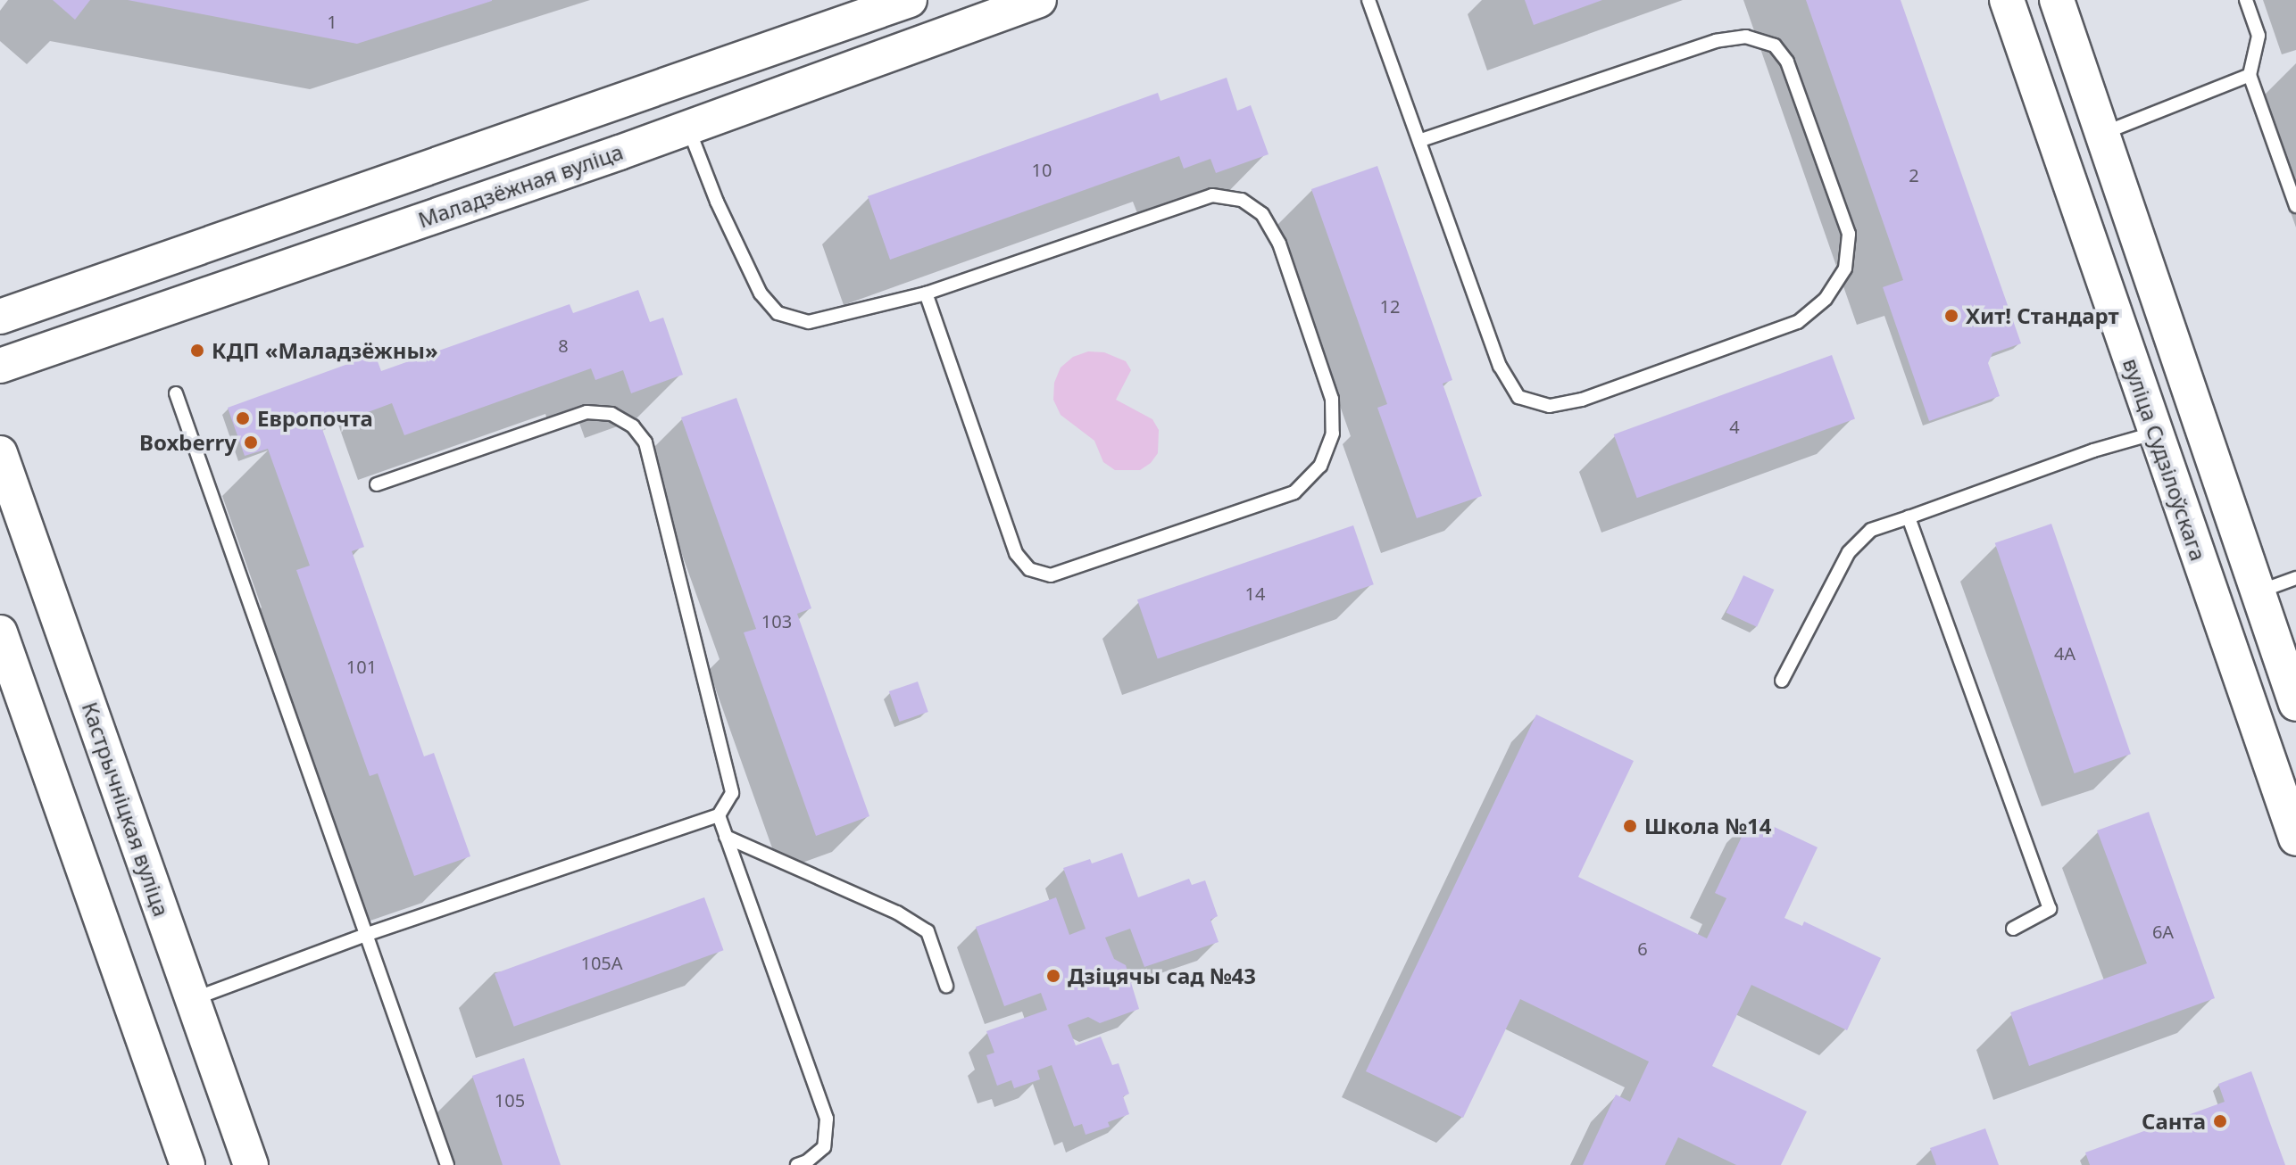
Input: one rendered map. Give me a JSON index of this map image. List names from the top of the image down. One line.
{"streets":{"main road":["Маладзёжная вуліца","вуліца Судзілоўскага","Кастрычніцкая вуліца"]},"places":["Хит! Стандарт","КДП «Маладзёжны»","Европочта","Boxberry","Школа №14","Дзіцячы сад №43","Санта"],"house_numbers":["1","10","2","12","8","4","14","103","4А","101","6А","6","105А","105"]}
